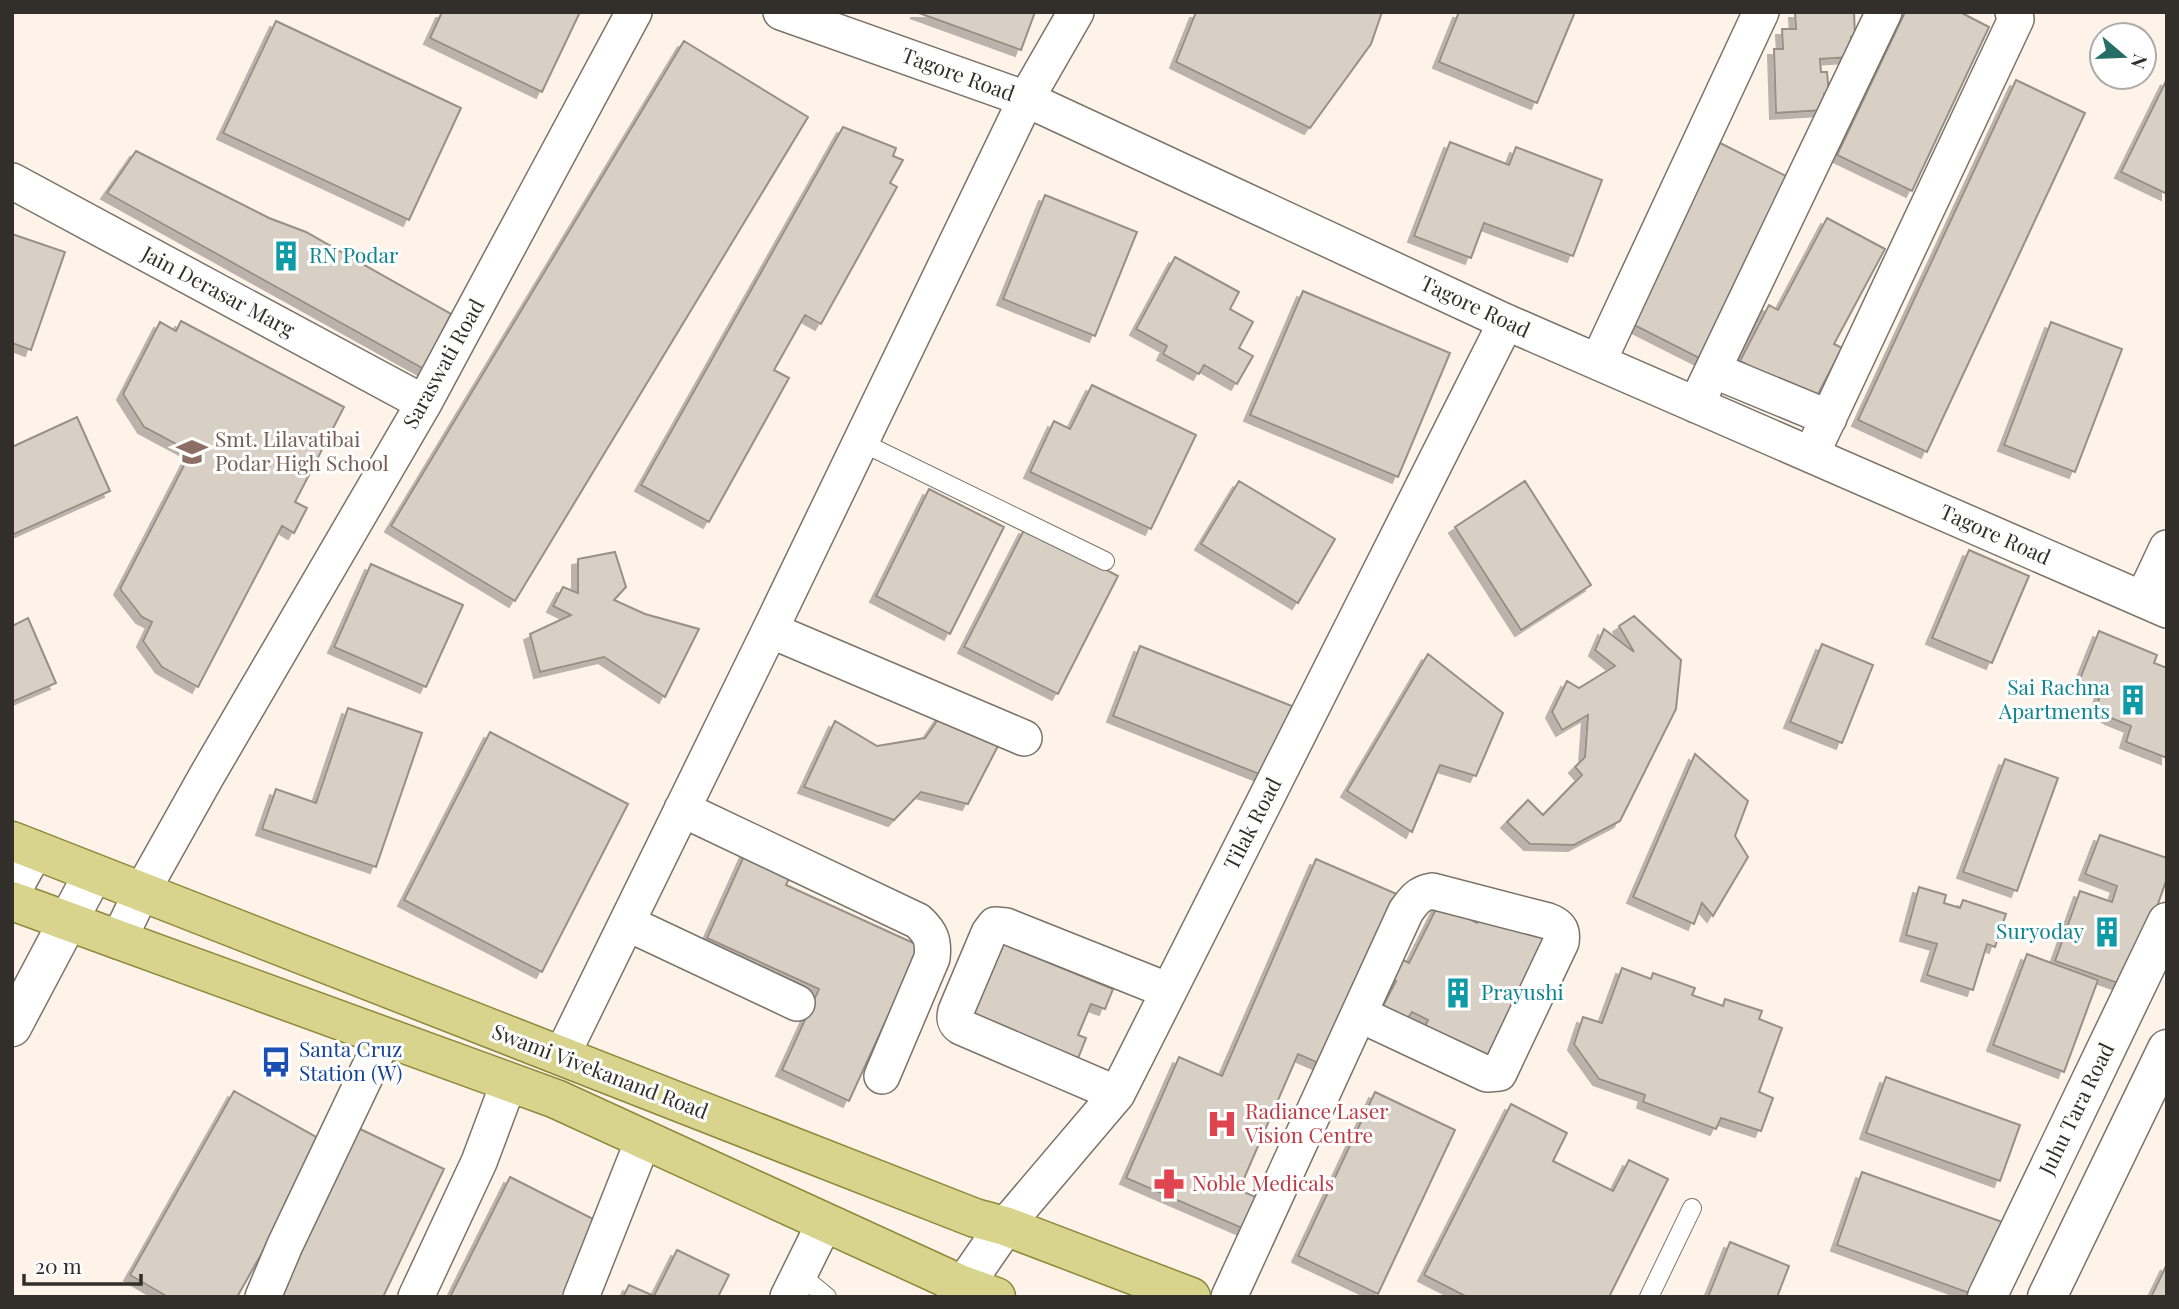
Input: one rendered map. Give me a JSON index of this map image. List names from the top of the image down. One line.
{"streets":{"main road":["Tilak Road","Swami Vivekanand Road","Juhu Tara Road"],"street":["Tagore Road","Jain Derasar Marg","Saraswati Road"]},"crossings":[["Tagore Road","Tilak Road"],["Jain Derasar Marg","Saraswati Road"],["Saraswati Road","Swami Vivekanand Road"],["Tilak Road","Swami Vivekanand Road"]],"places":{"building":["RN Podar","Sai Rachna Apartments","Suryoday","Prayushi"],"school or university":["Smt. Lilavatibai Podar High School"],"bus stop":["Santa Cruz Station (W)"],"hospital":["Radiance Laser Vision Centre"],"pharmacy":["Noble Medicals"]},"scale_bar":"20 m","north":"right"}
